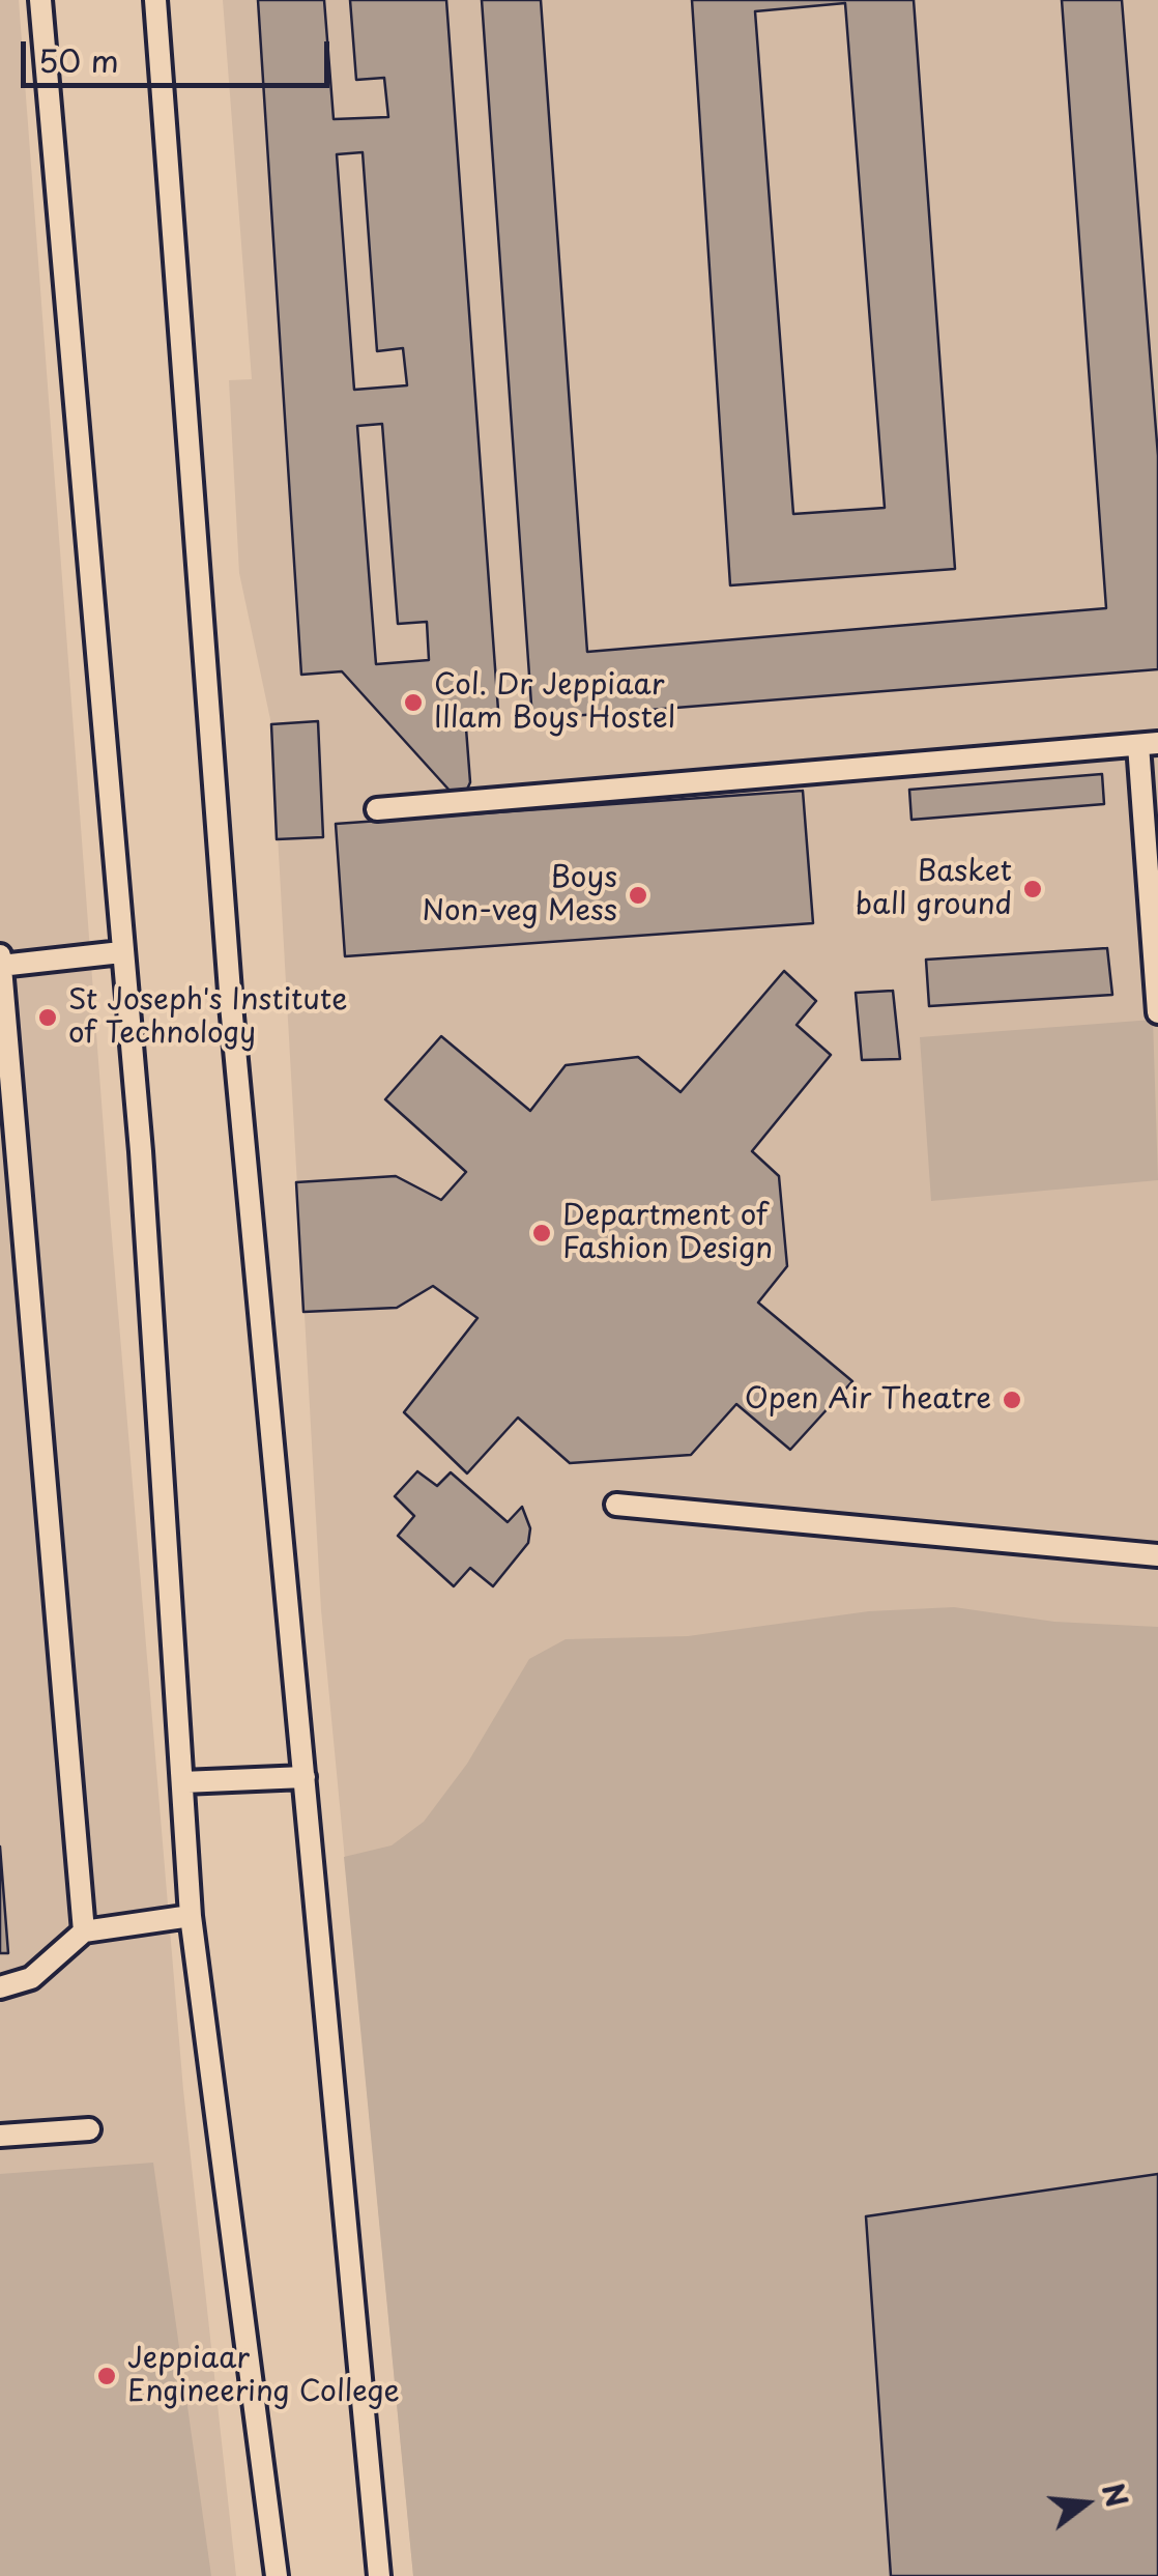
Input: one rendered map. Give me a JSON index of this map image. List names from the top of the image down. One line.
{"places":["Col. Dr Jeppiaar Illam Boys Hostel","Basket ball ground","Boys Non-veg Mess","St Joseph's Institute of Technology","Department of Fashion Design","Open Air Theatre","Jeppiaar Engineering College"],"scale_bar":"50 m","north":"right"}
